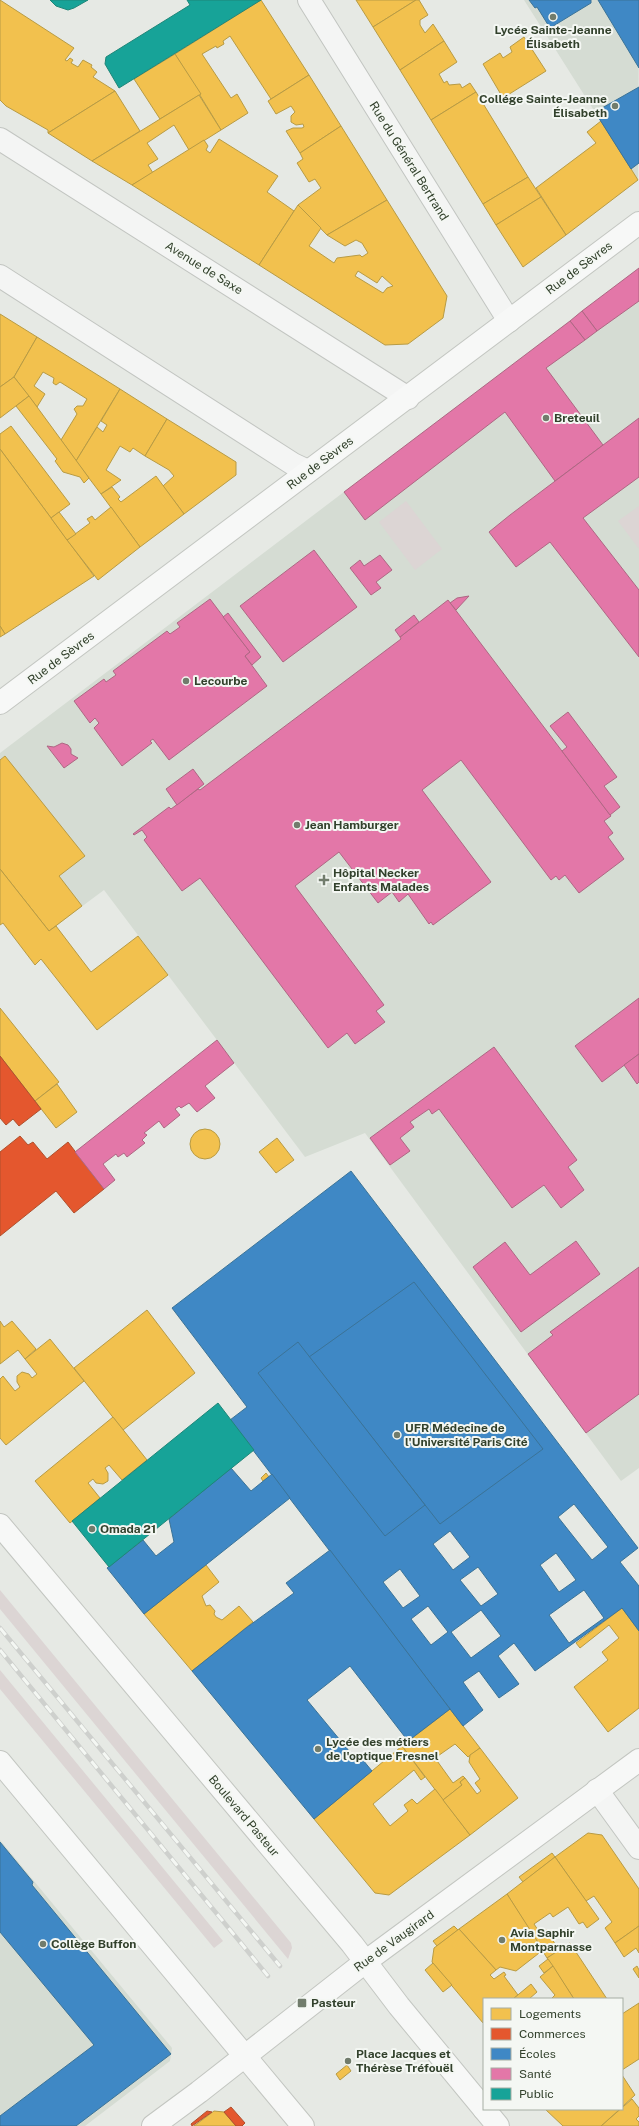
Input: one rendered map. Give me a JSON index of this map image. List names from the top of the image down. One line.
{"streets":{"main road":["Rue de Sèvres","Boulevard Pasteur","Rue de Vaugirard"],"street":["Rue du Général Bertrand","Avenue de Saxe"]},"crossings":[["Rue du Général Bertrand","Rue de Sèvres"],["Avenue de Saxe","Rue de Sèvres"],["Boulevard Pasteur","Rue de Vaugirard"]],"places":{"other":["Lycée Sainte-Jeanne Élisabeth","Collége Sainte-Jeanne Élisabeth","Breteuil","Lecourbe","Jean Hamburger","UFR Médecine de l'Université Paris Cité","Omada 21","Lycée des métiers de l'optique Fresnel","Avia Saphir Montparnasse","Collège Buffon","Place Jacques et Thérèse Tréfouël"],"health":["Hôpital Necker Enfants Malades"],"transit":["Pasteur"]},"legend":["Logements","Commerces","Écoles","Santé","Public"]}
